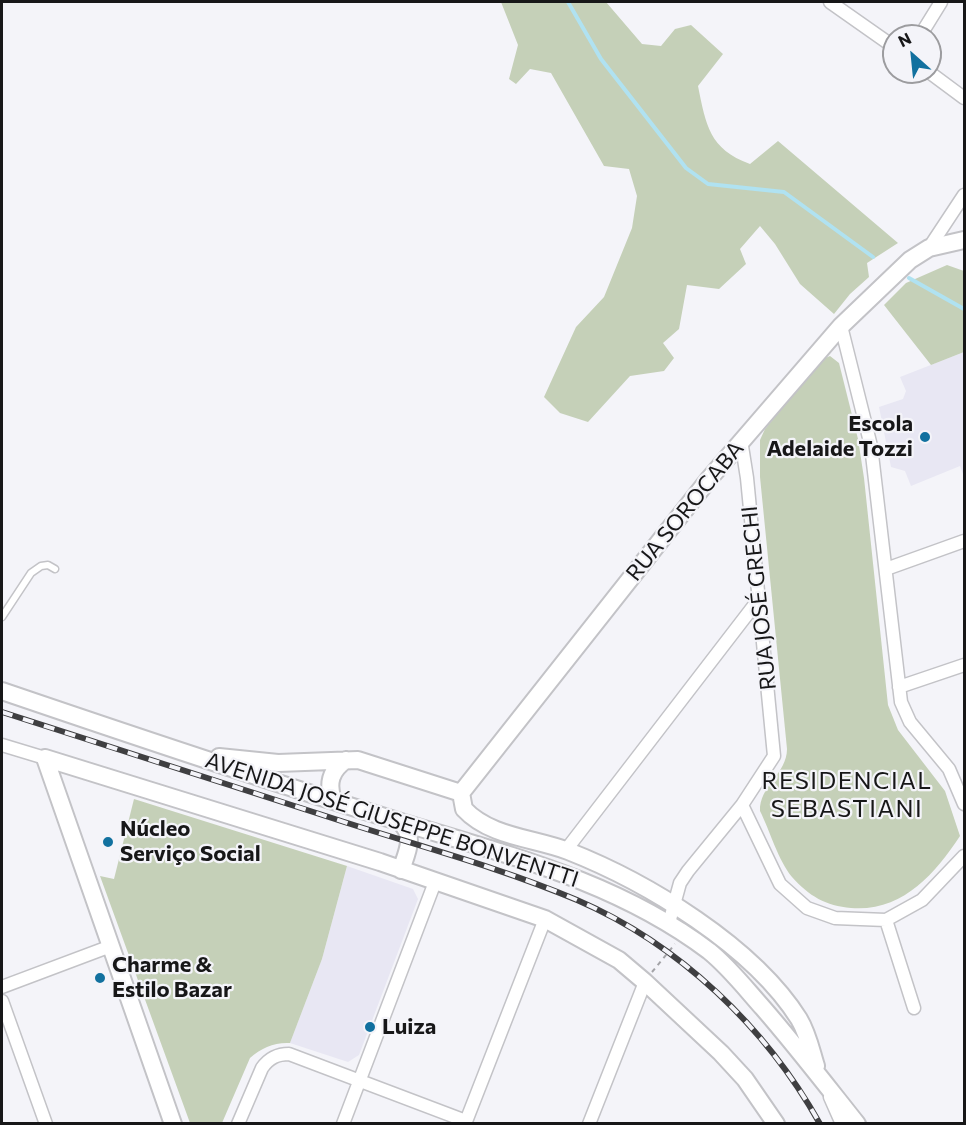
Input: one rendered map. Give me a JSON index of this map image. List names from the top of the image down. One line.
{"streets":{"street":["RUA SOROCABA","RUA JOSÉ GRECHI","AVENIDA JOSÉ GIUSEPPE BONVENTTI"]},"crossings":[["RUA SOROCABA","RUA JOSÉ GRECHI"],["RUA SOROCABA","AVENIDA JOSÉ GIUSEPPE BONVENTTI"]],"districts":["RESIDENCIAL SEBASTIANI"],"places":["Escola Adelaide Tozzi","Núcleo Serviço Social","Charme & Estilo Bazar","Luiza"],"north":"top left"}
